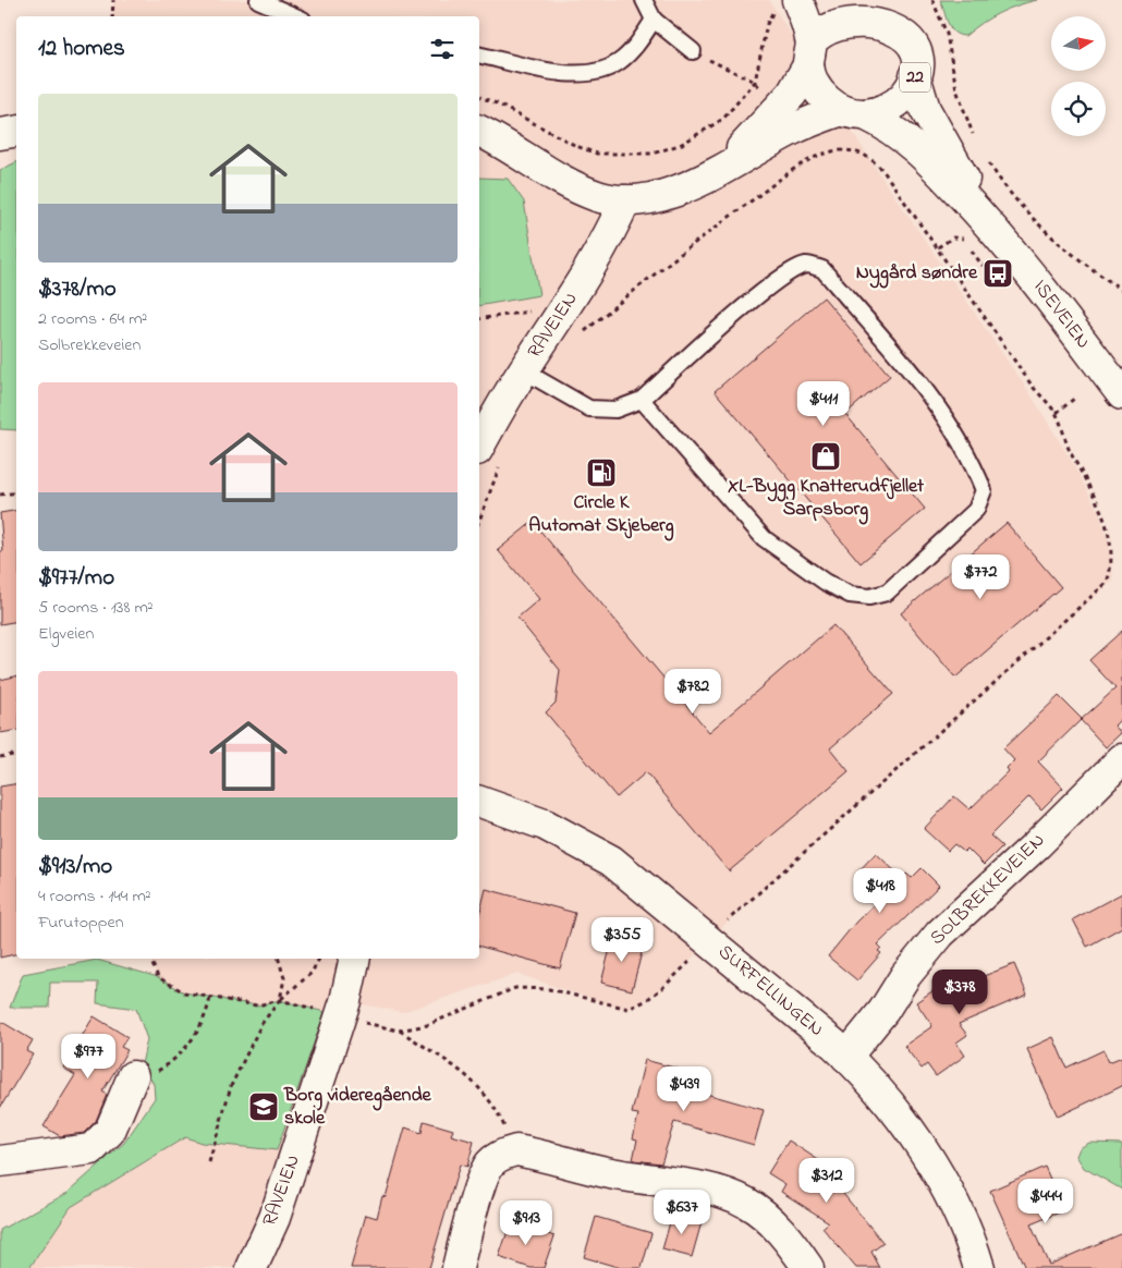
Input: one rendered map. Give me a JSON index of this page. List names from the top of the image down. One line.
{"streets":{"main road":["22","ISEVEIEN","RAVEIEN","SOLBREKKEVEIEN","SURFELLINGEN"]},"crossings":[["22","ISEVEIEN"],["SOLBREKKEVEIEN","SURFELLINGEN"]],"places":{"bus stop":["Nygård søndre"],"shop":["XL-Bygg Knatterudfjellet Sarpsborg"],"fuel station":["Circle K Automat Skjeberg"],"school or university":["Borg videregående skole"]},"north":"right","page":{"heading":"12 homes","list":[{"name":"$378/mo","note":"2 rooms · 64 m² · Solbrekkeveien"},{"name":"$977/mo","note":"5 rooms · 138 m² · Elgveien"},{"name":"$913/mo","note":"4 rooms · 144 m² · Furutoppen"}],"price":["$411","$772","$782","$418","$355","$378","$977","$439","$312","$444","$637","$913"]}}
